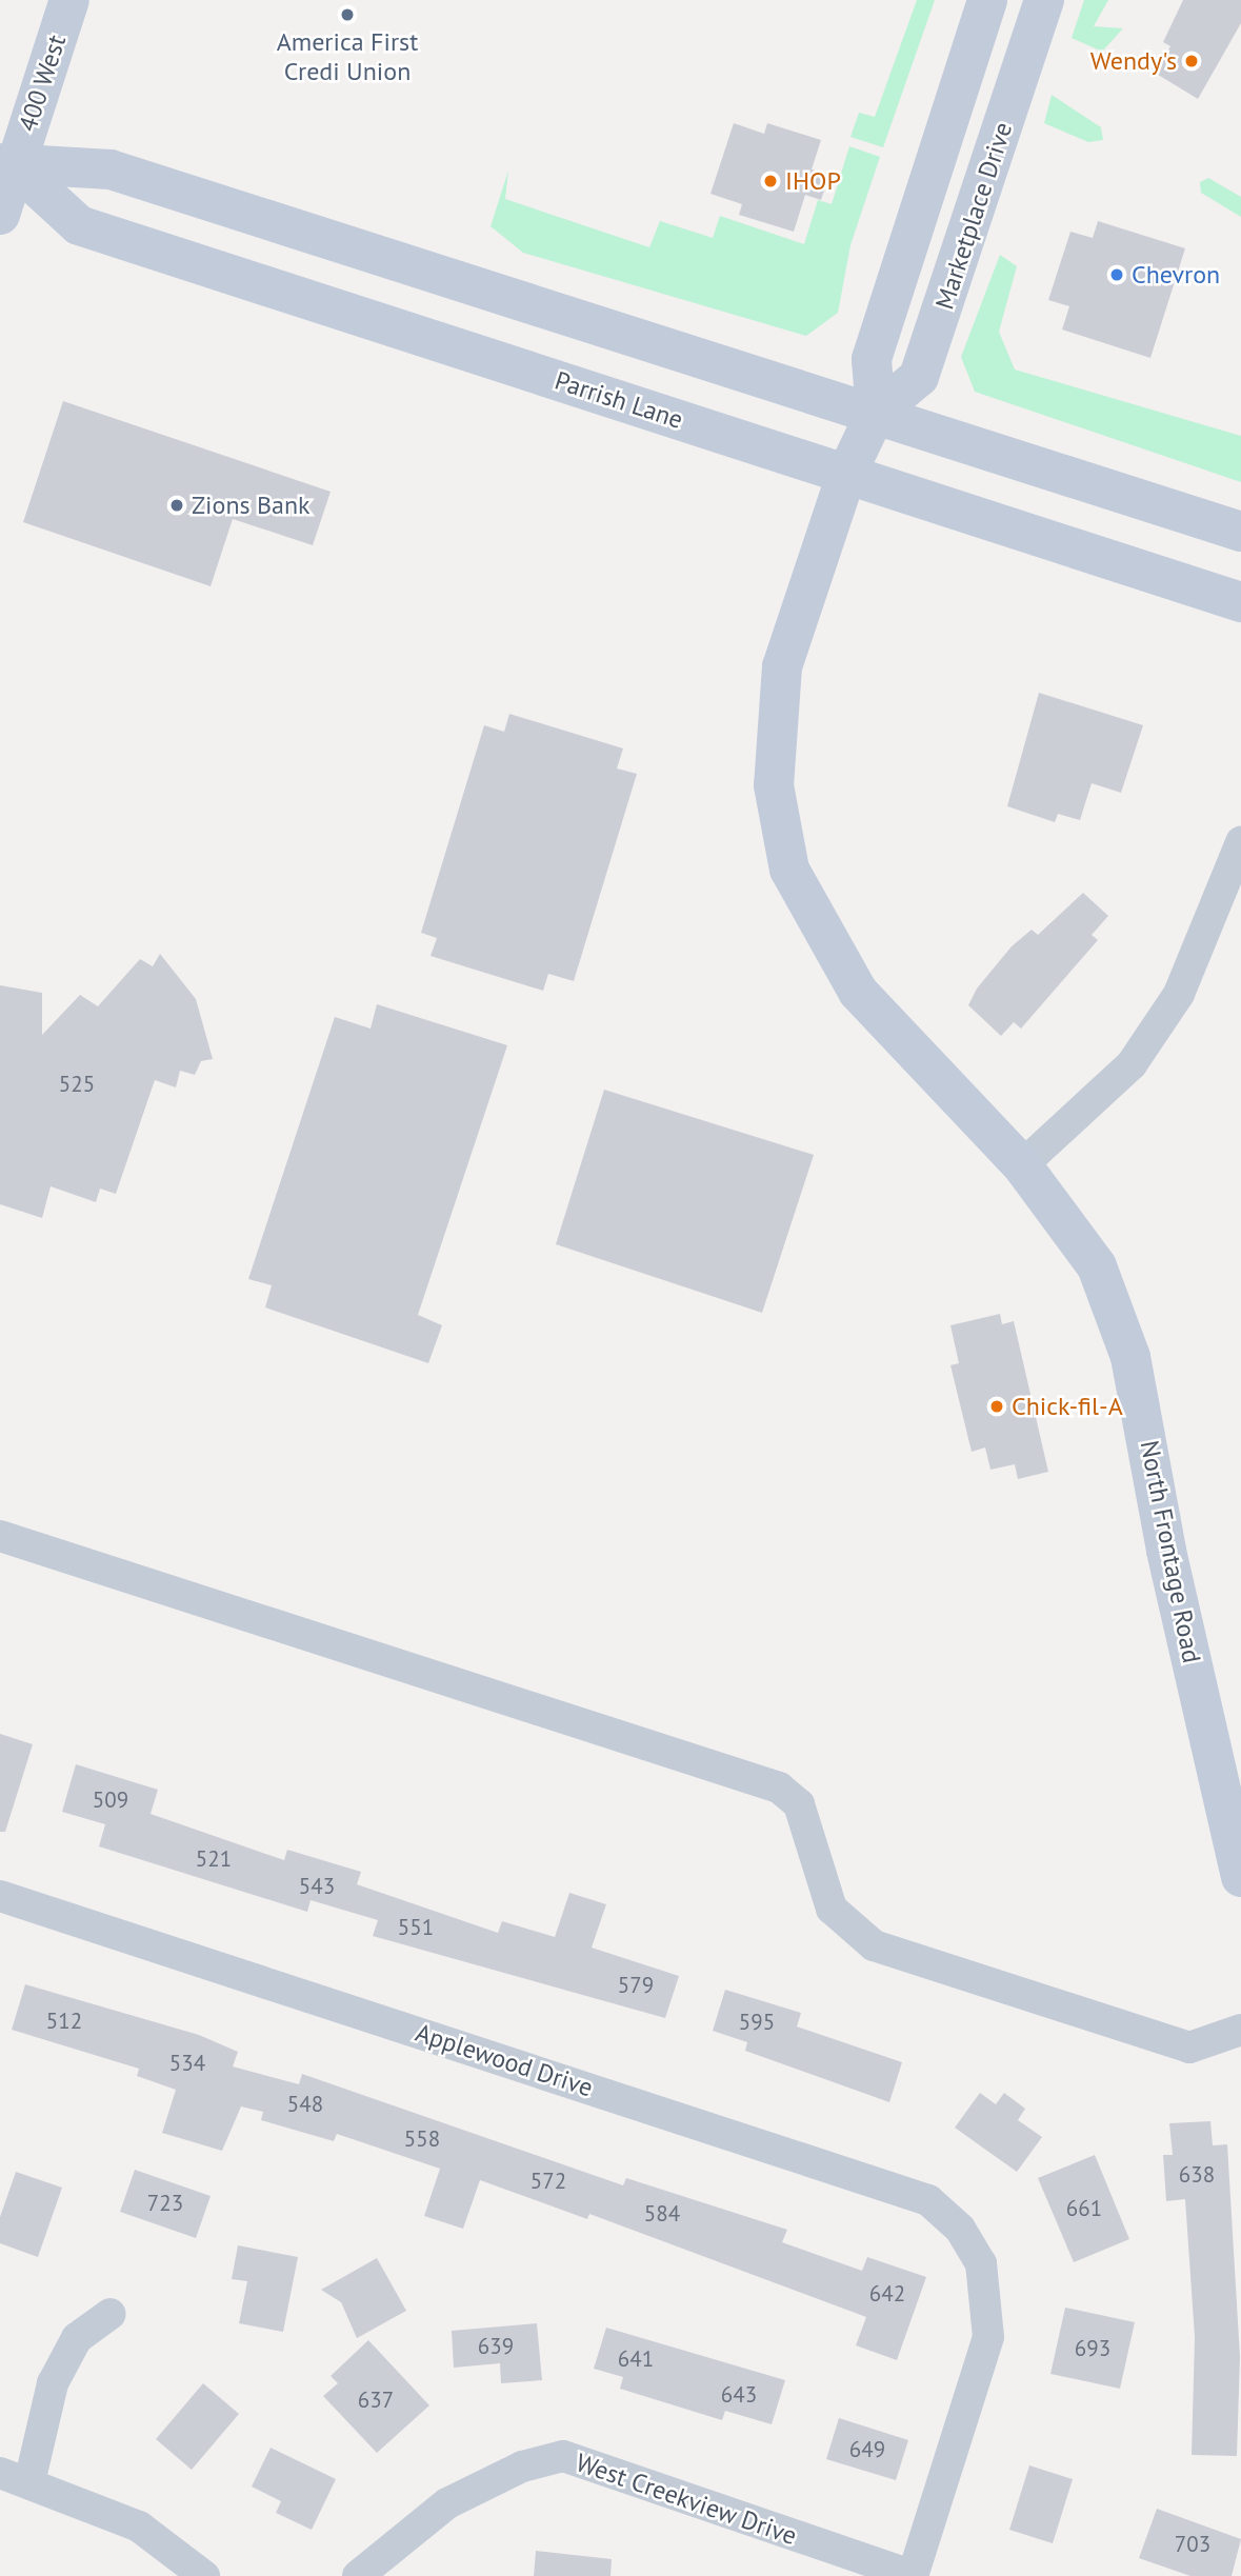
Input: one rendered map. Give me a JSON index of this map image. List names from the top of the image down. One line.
{"streets":{"main road":["400 West","Marketplace Drive","Parrish Lane","North Frontage Road"],"street":["Applewood Drive","West Creekview Drive"]},"crossings":[["400 West","Parrish Lane"],["Marketplace Drive","Parrish Lane"],["Marketplace Drive","North Frontage Road"],["Parrish Lane","North Frontage Road"],["Applewood Drive","West Creekview Drive"]],"places":["America First Credi Union","Wendy's","IHOP","Chevron","Zions Bank","Chick-fil-A"],"house_numbers":["525","509","521","543","551","579","512","595","534","548","558","638","572","723","661","584","642","639","693","641","643","637","649","703"]}
